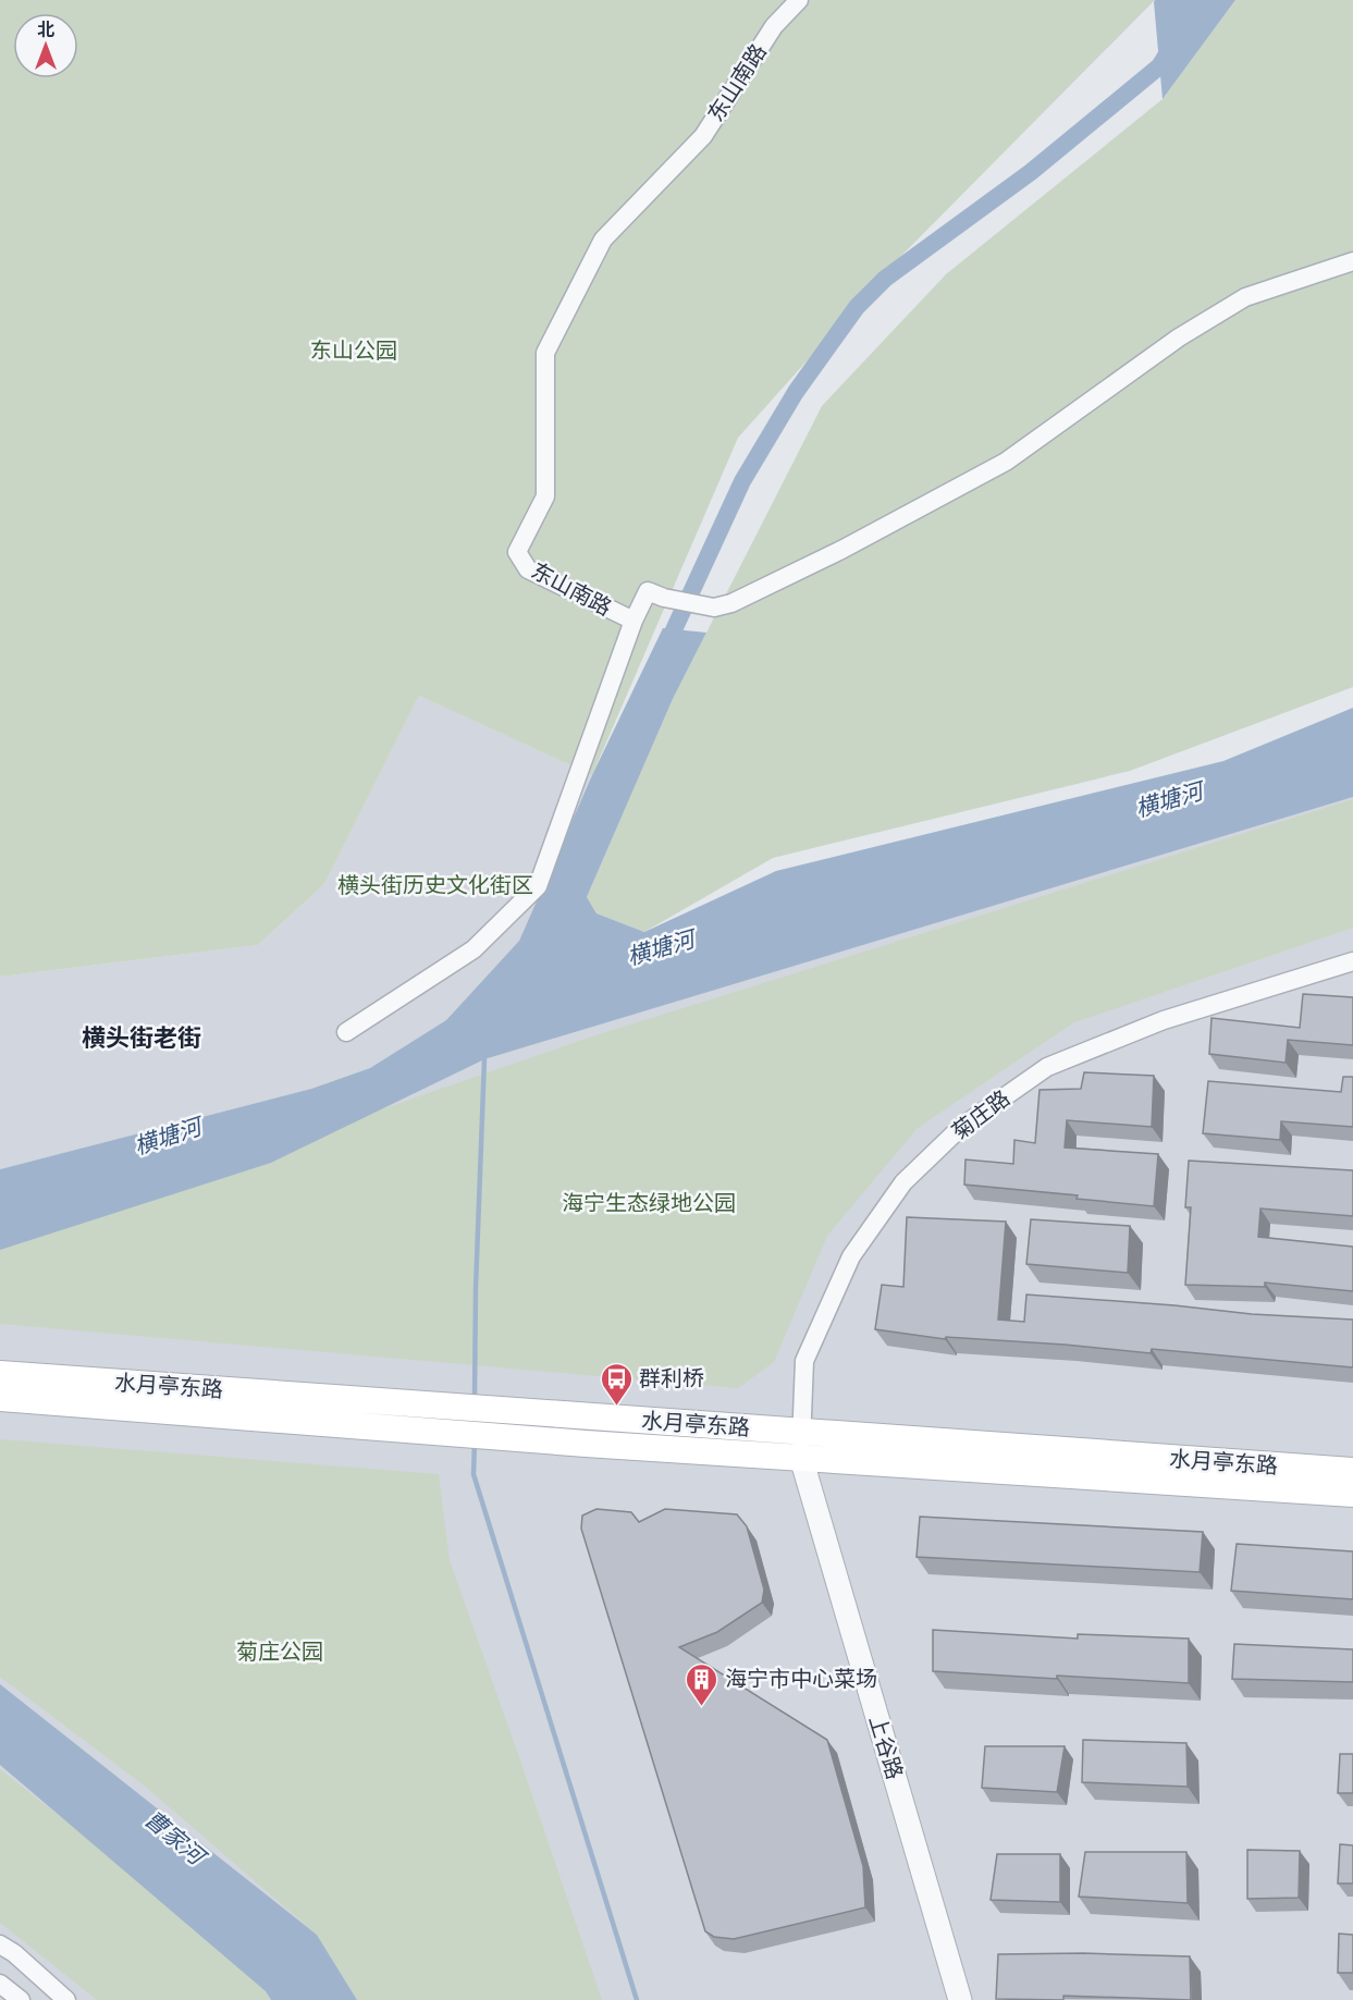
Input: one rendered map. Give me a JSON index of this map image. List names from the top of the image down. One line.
{"streets":{"main road":["水月亭东路"],"street":["东山南路","菊庄路","上谷路"]},"crossings":[["菊庄路","水月亭东路"],["菊庄路","上谷路"],["水月亭东路","上谷路"]],"districts":["横头街老街"],"water":["横塘河","曹家河"],"parks":["东山公园","横头街历史文化街区","海宁生态绿地公园","菊庄公园"],"places":{"bus stop":["群利桥"],"building":["海宁市中心菜场"]},"north":"top"}
